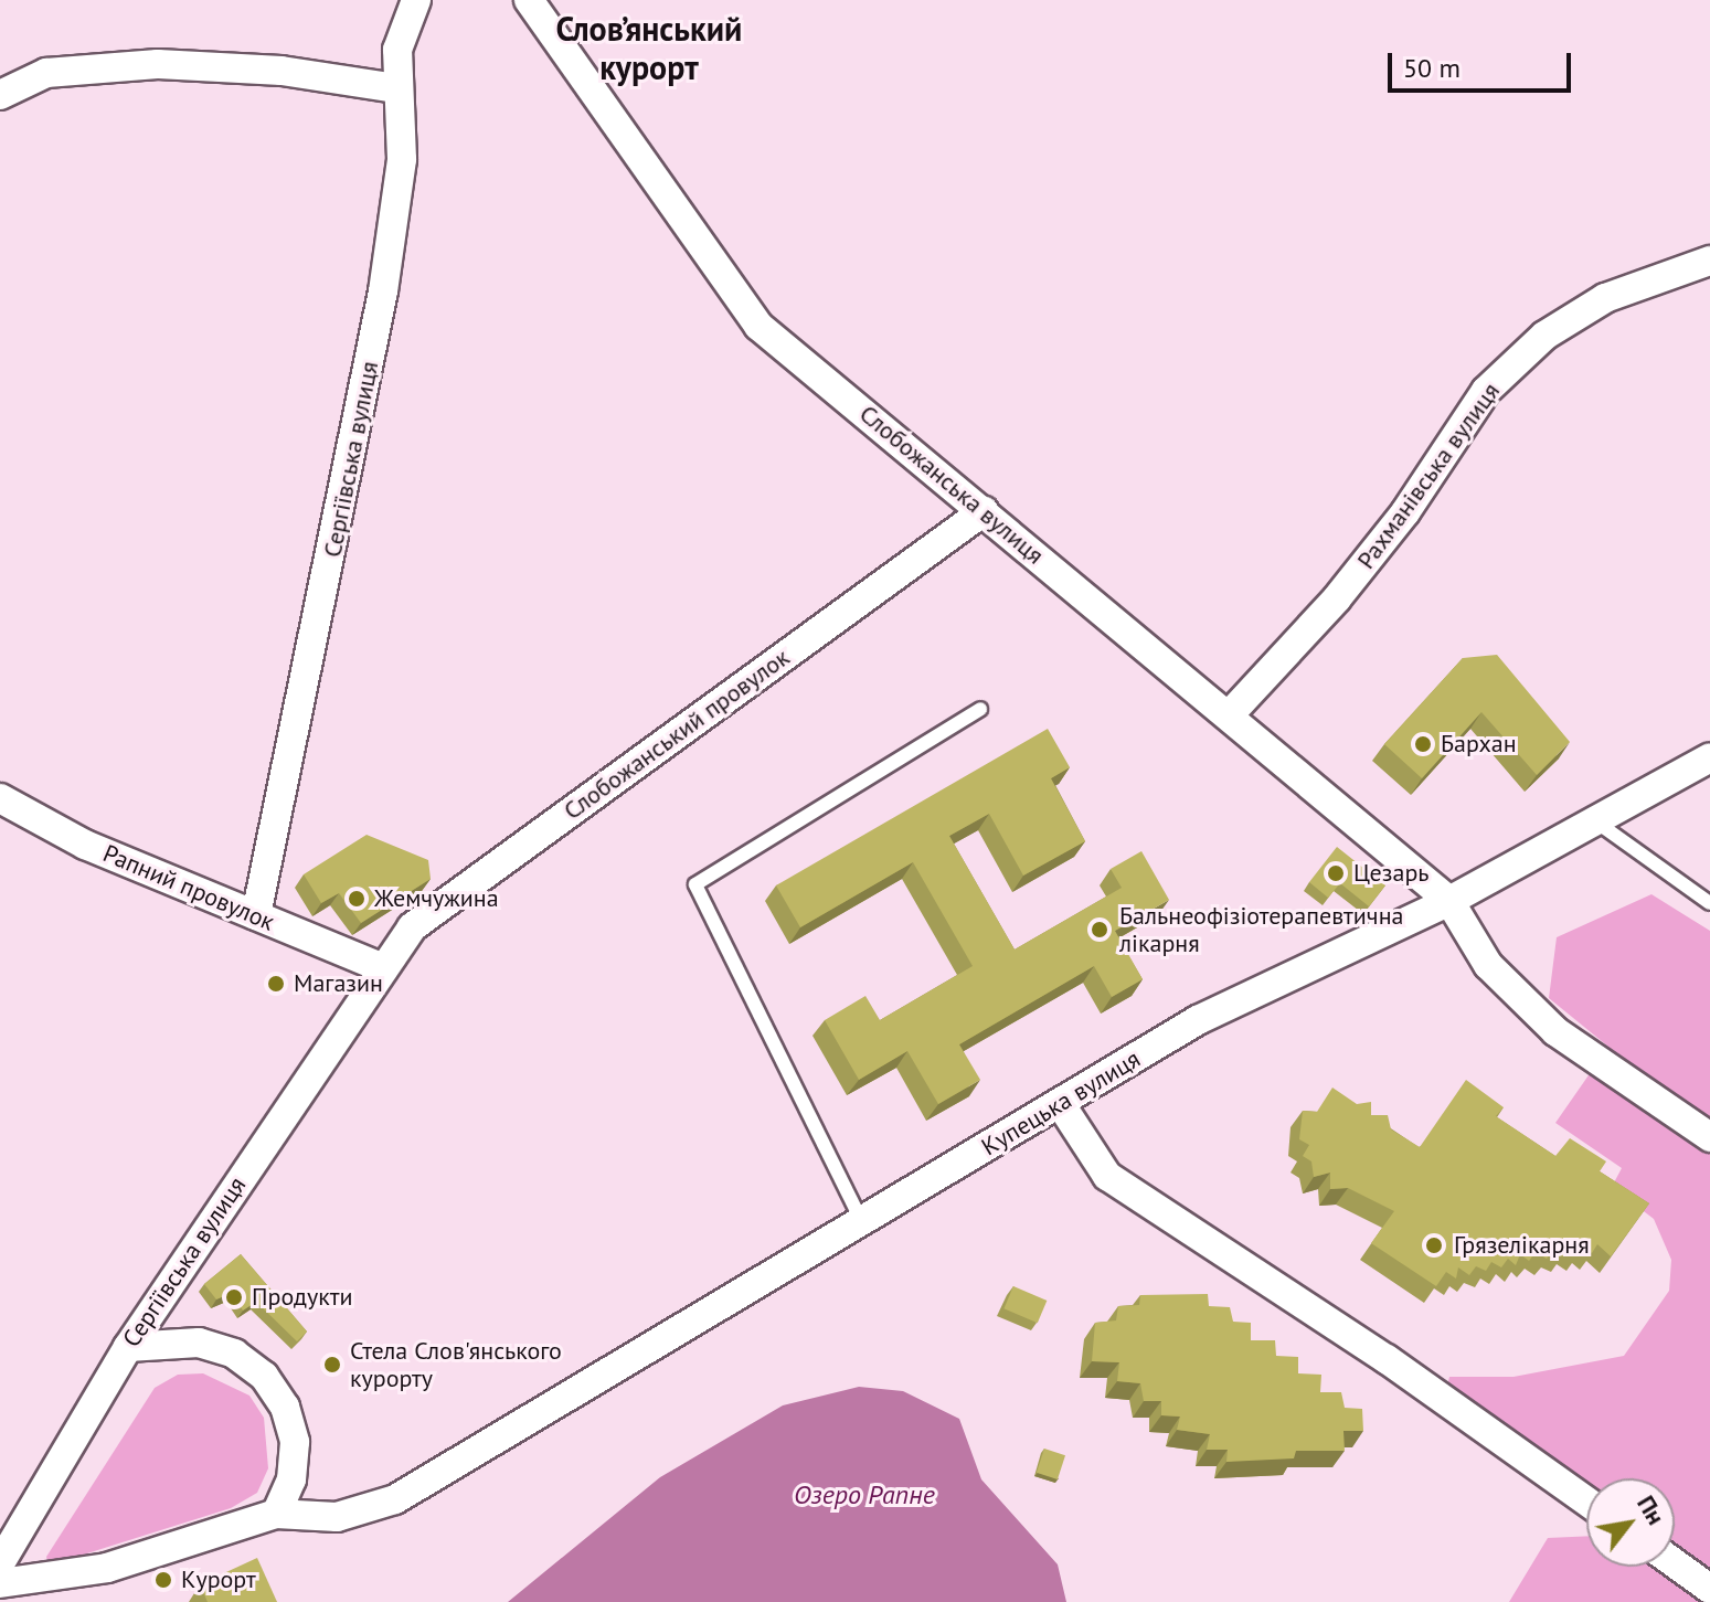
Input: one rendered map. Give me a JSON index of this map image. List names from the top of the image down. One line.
{"streets":{"street":["Сергіївська вулиця","Рахманівська вулиця","Слобожанська вулиця","Слобожанський провулок","Рапний провулок","Купецька вулиця"]},"crossings":[["Сергіївська вулиця","Слобожанський провулок"],["Сергіївська вулиця","Рапний провулок"],["Рахманівська вулиця","Слобожанська вулиця"],["Слобожанська вулиця","Слобожанський провулок"],["Слобожанська вулиця","Купецька вулиця"],["Слобожанський провулок","Рапний провулок"]],"districts":["Слов’янський курорт"],"water":["Озеро Рапне"],"places":["Бархан","Цезарь","Жемчужина","Бальнеофізіотерапевтична лікарня","Магазин","Грязелікарня","Продукти","Стела Слов'янського курорту","Курорт"],"scale_bar":"50 m","north":"top right"}
